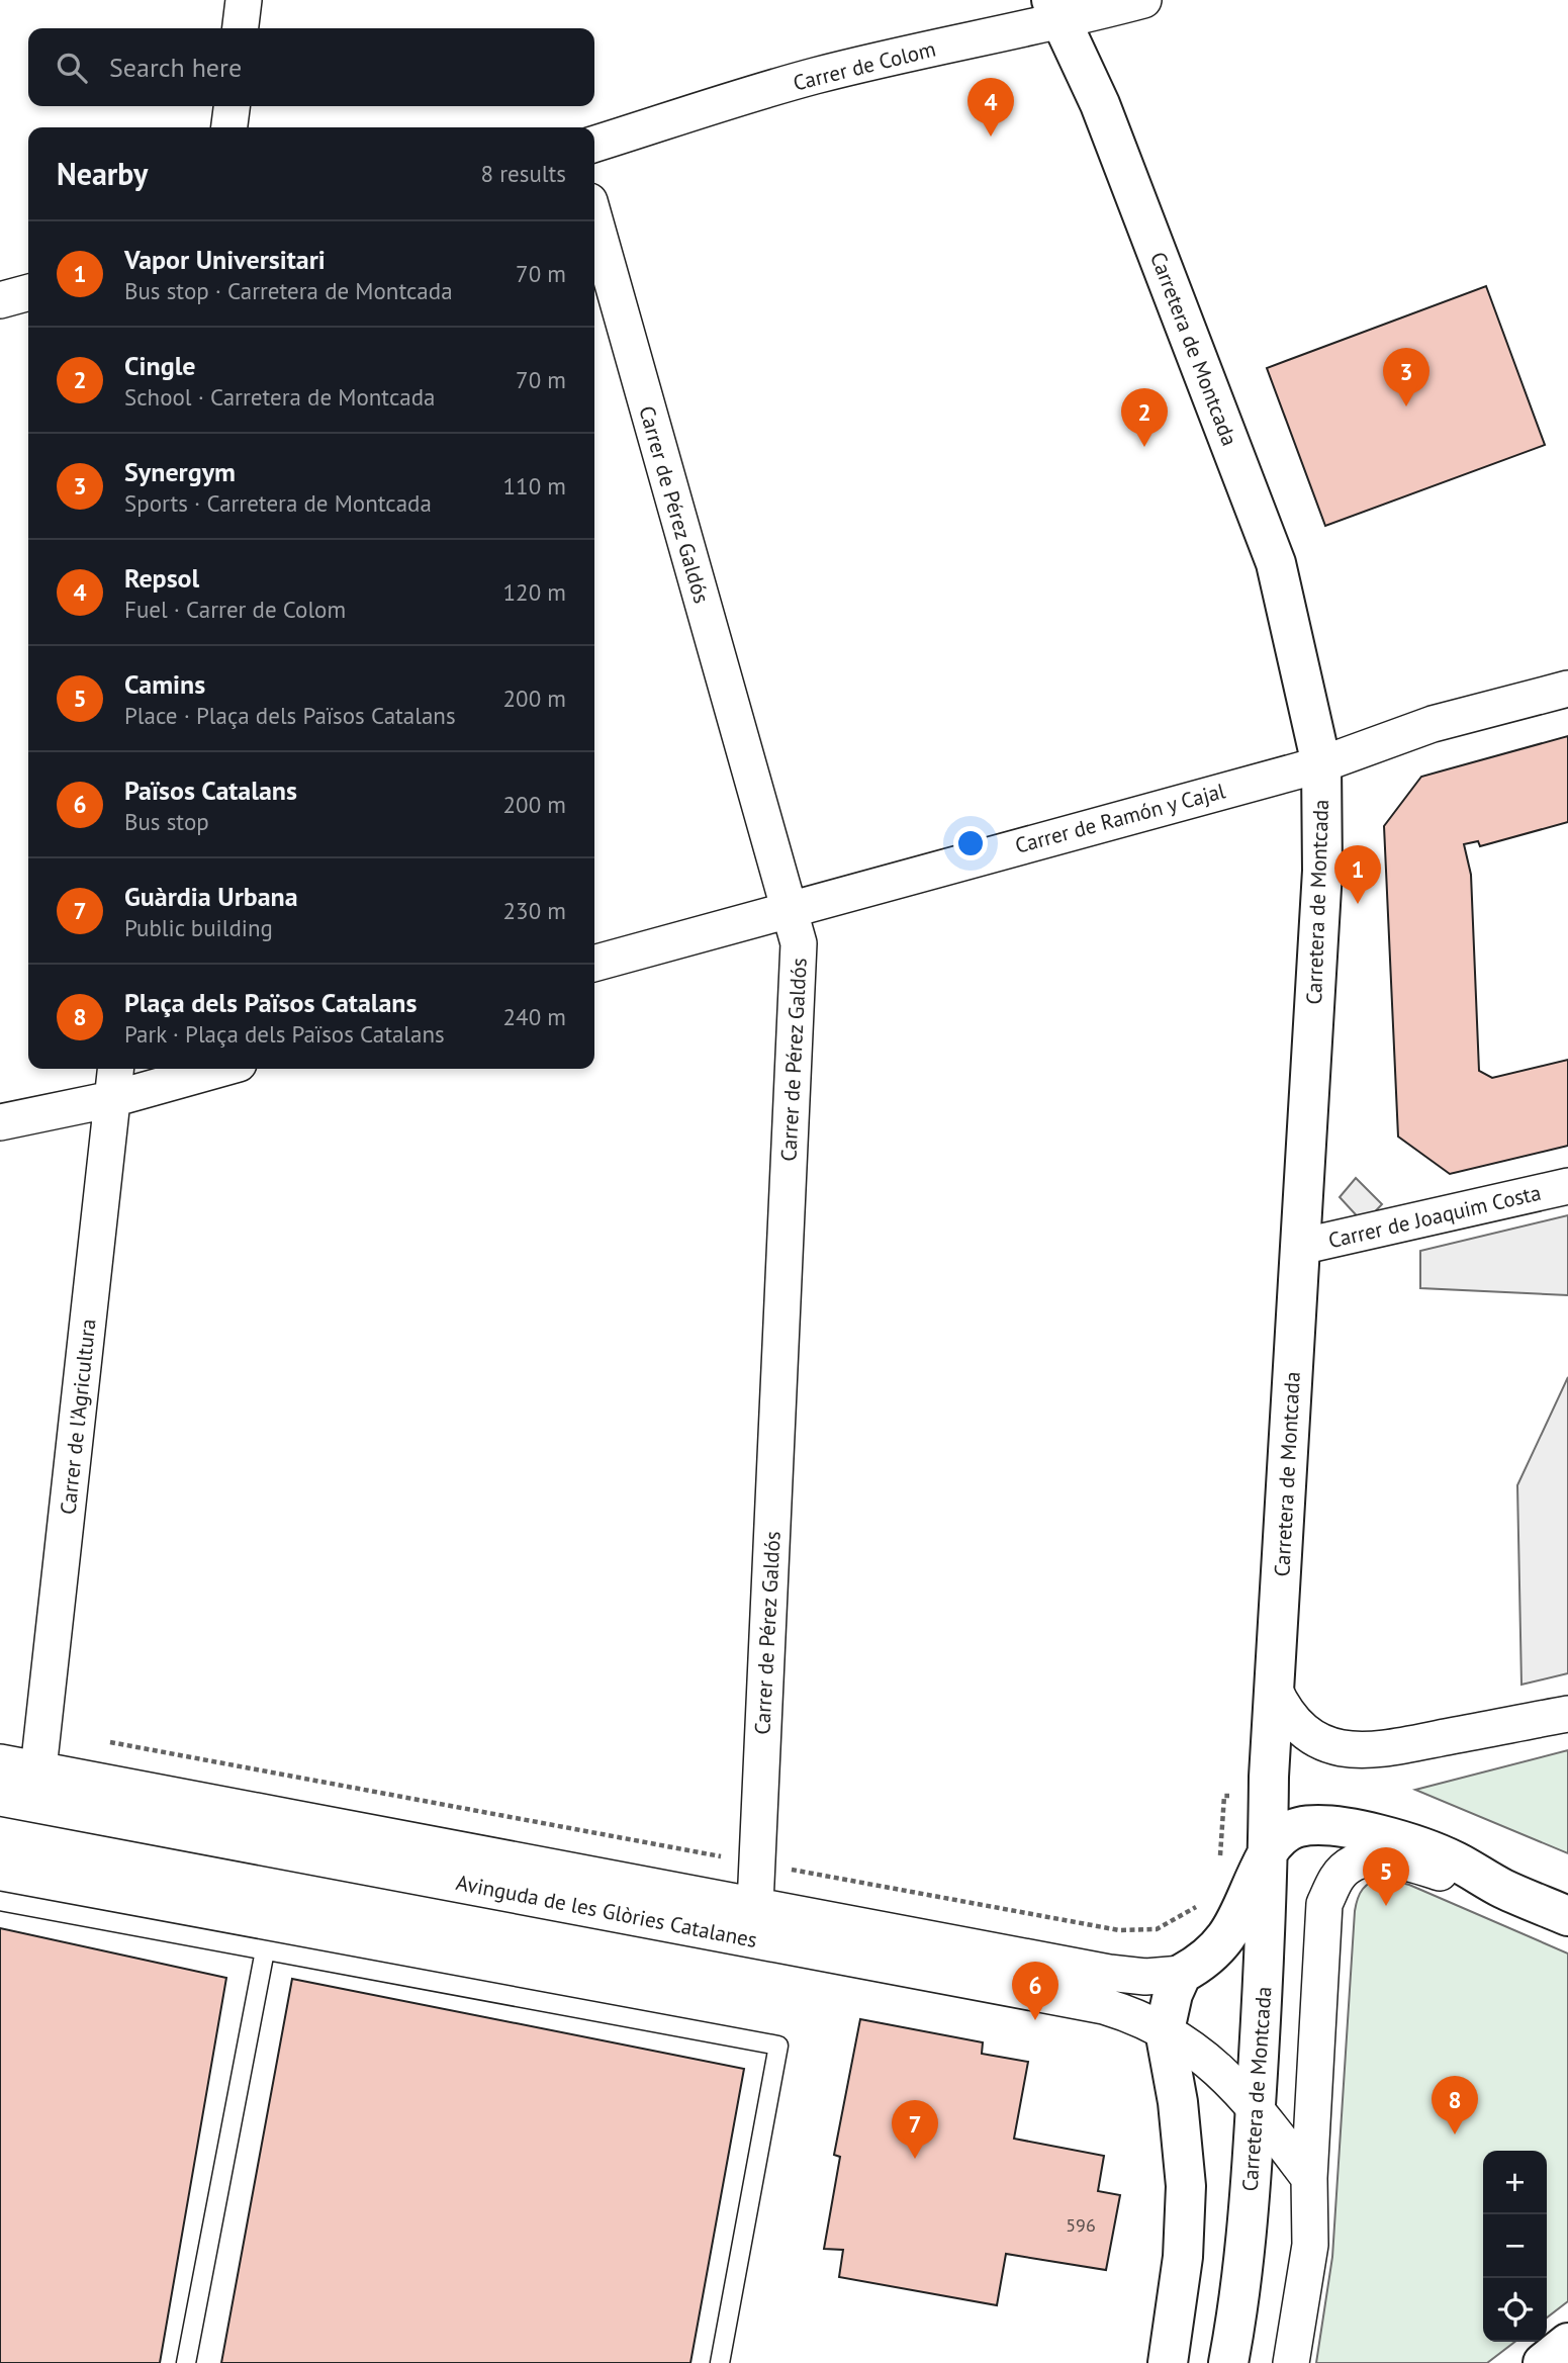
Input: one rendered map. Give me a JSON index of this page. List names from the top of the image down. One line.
{"streets":{"street":["Carrer de Colom","Carretera de Montcada","Carrer de Pérez Galdós","Carrer de Ramón y Cajal","Carrer de Joaquim Costa","Carrer de l'Agricultura","Avinguda de les Glòries Catalanes"]},"crossings":[["Carrer de Colom","Carretera de Montcada"],["Carretera de Montcada","Carrer de Ramón y Cajal"],["Carretera de Montcada","Carrer de Joaquim Costa"],["Carretera de Montcada","Avinguda de les Glòries Catalanes"],["Carrer de Pérez Galdós","Carrer de Ramón y Cajal"],["Carrer de Pérez Galdós","Avinguda de les Glòries Catalanes"],["Carrer de l'Agricultura","Avinguda de les Glòries Catalanes"]],"house_numbers":["596"],"page":{"search":"Search here","pins":["4","3","2","1","5","6","8","7"],"heading":["Nearby","8 results"],"list":[{"mark":"1","name":"Vapor Universitari","note":"Bus stop · Carretera de Montcada","value":"70 m"},{"mark":"2","name":"Cingle","note":"School · Carretera de Montcada","value":"70 m"},{"mark":"3","name":"Synergym","note":"Sports · Carretera de Montcada","value":"110 m"},{"mark":"4","name":"Repsol","note":"Fuel · Carrer de Colom","value":"120 m"},{"mark":"5","name":"Camins","note":"Place · Plaça dels Països Catalans","value":"200 m"},{"mark":"6","name":"Països Catalans","note":"Bus stop","value":"200 m"},{"mark":"7","name":"Guàrdia Urbana","note":"Public building","value":"230 m"},{"mark":"8","name":"Plaça dels Països Catalans","note":"Park · Plaça dels Països Catalans","value":"240 m"}],"map_buttons":["+","−"]}}
